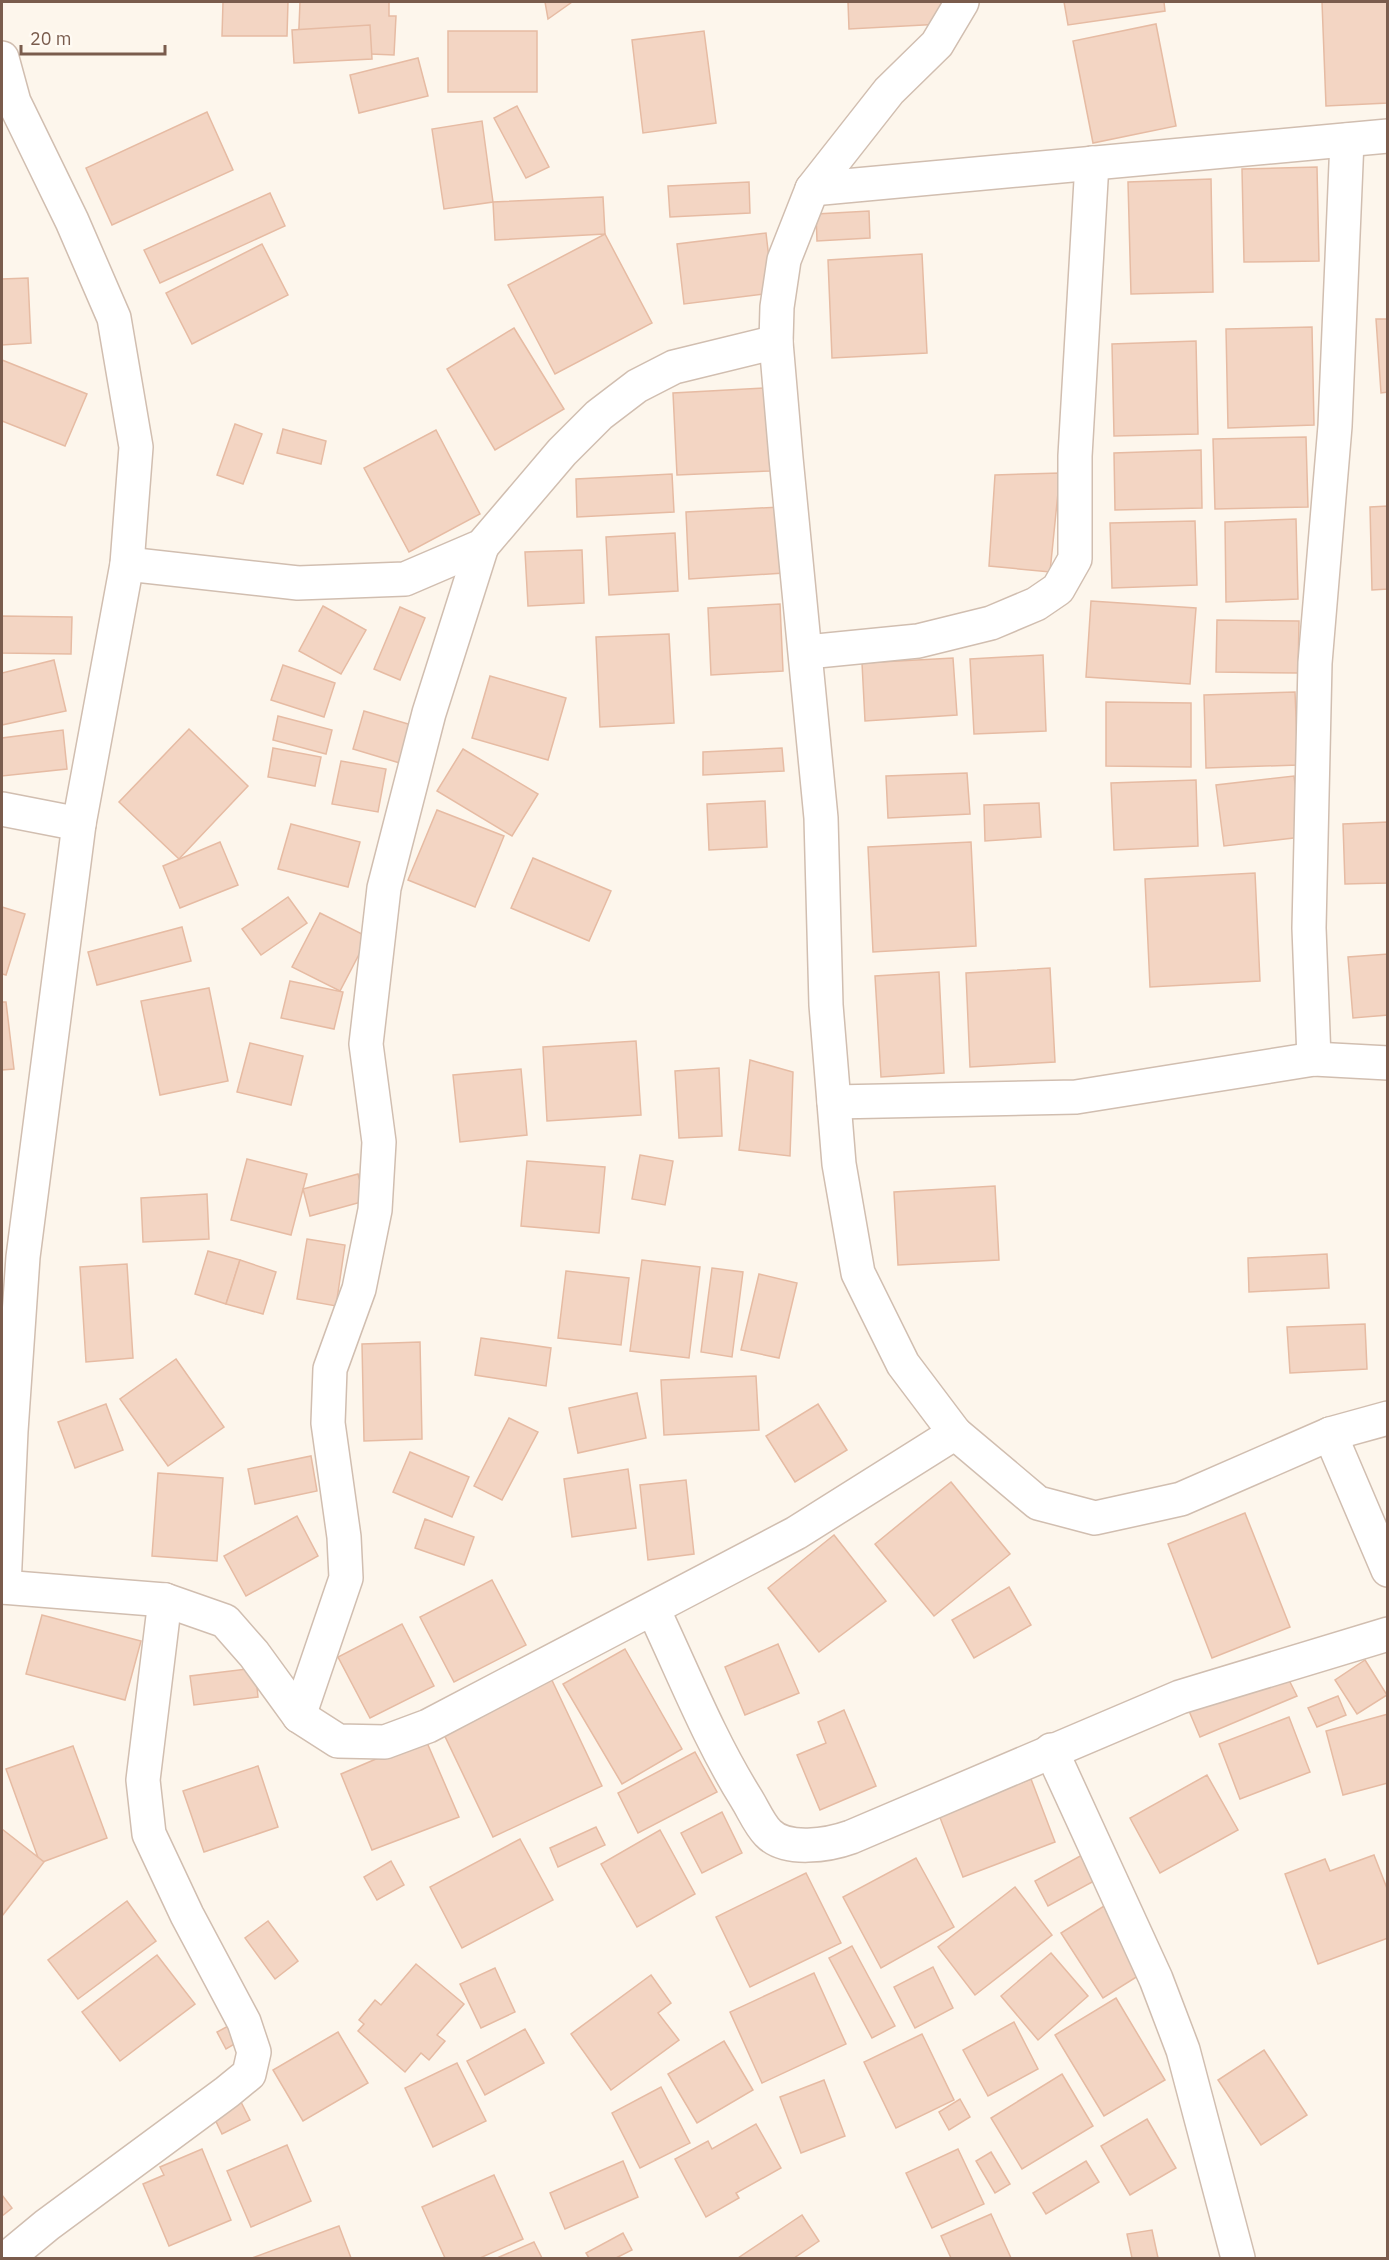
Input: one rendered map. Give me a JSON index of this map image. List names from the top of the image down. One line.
{"scale_bar":"20 m"}
